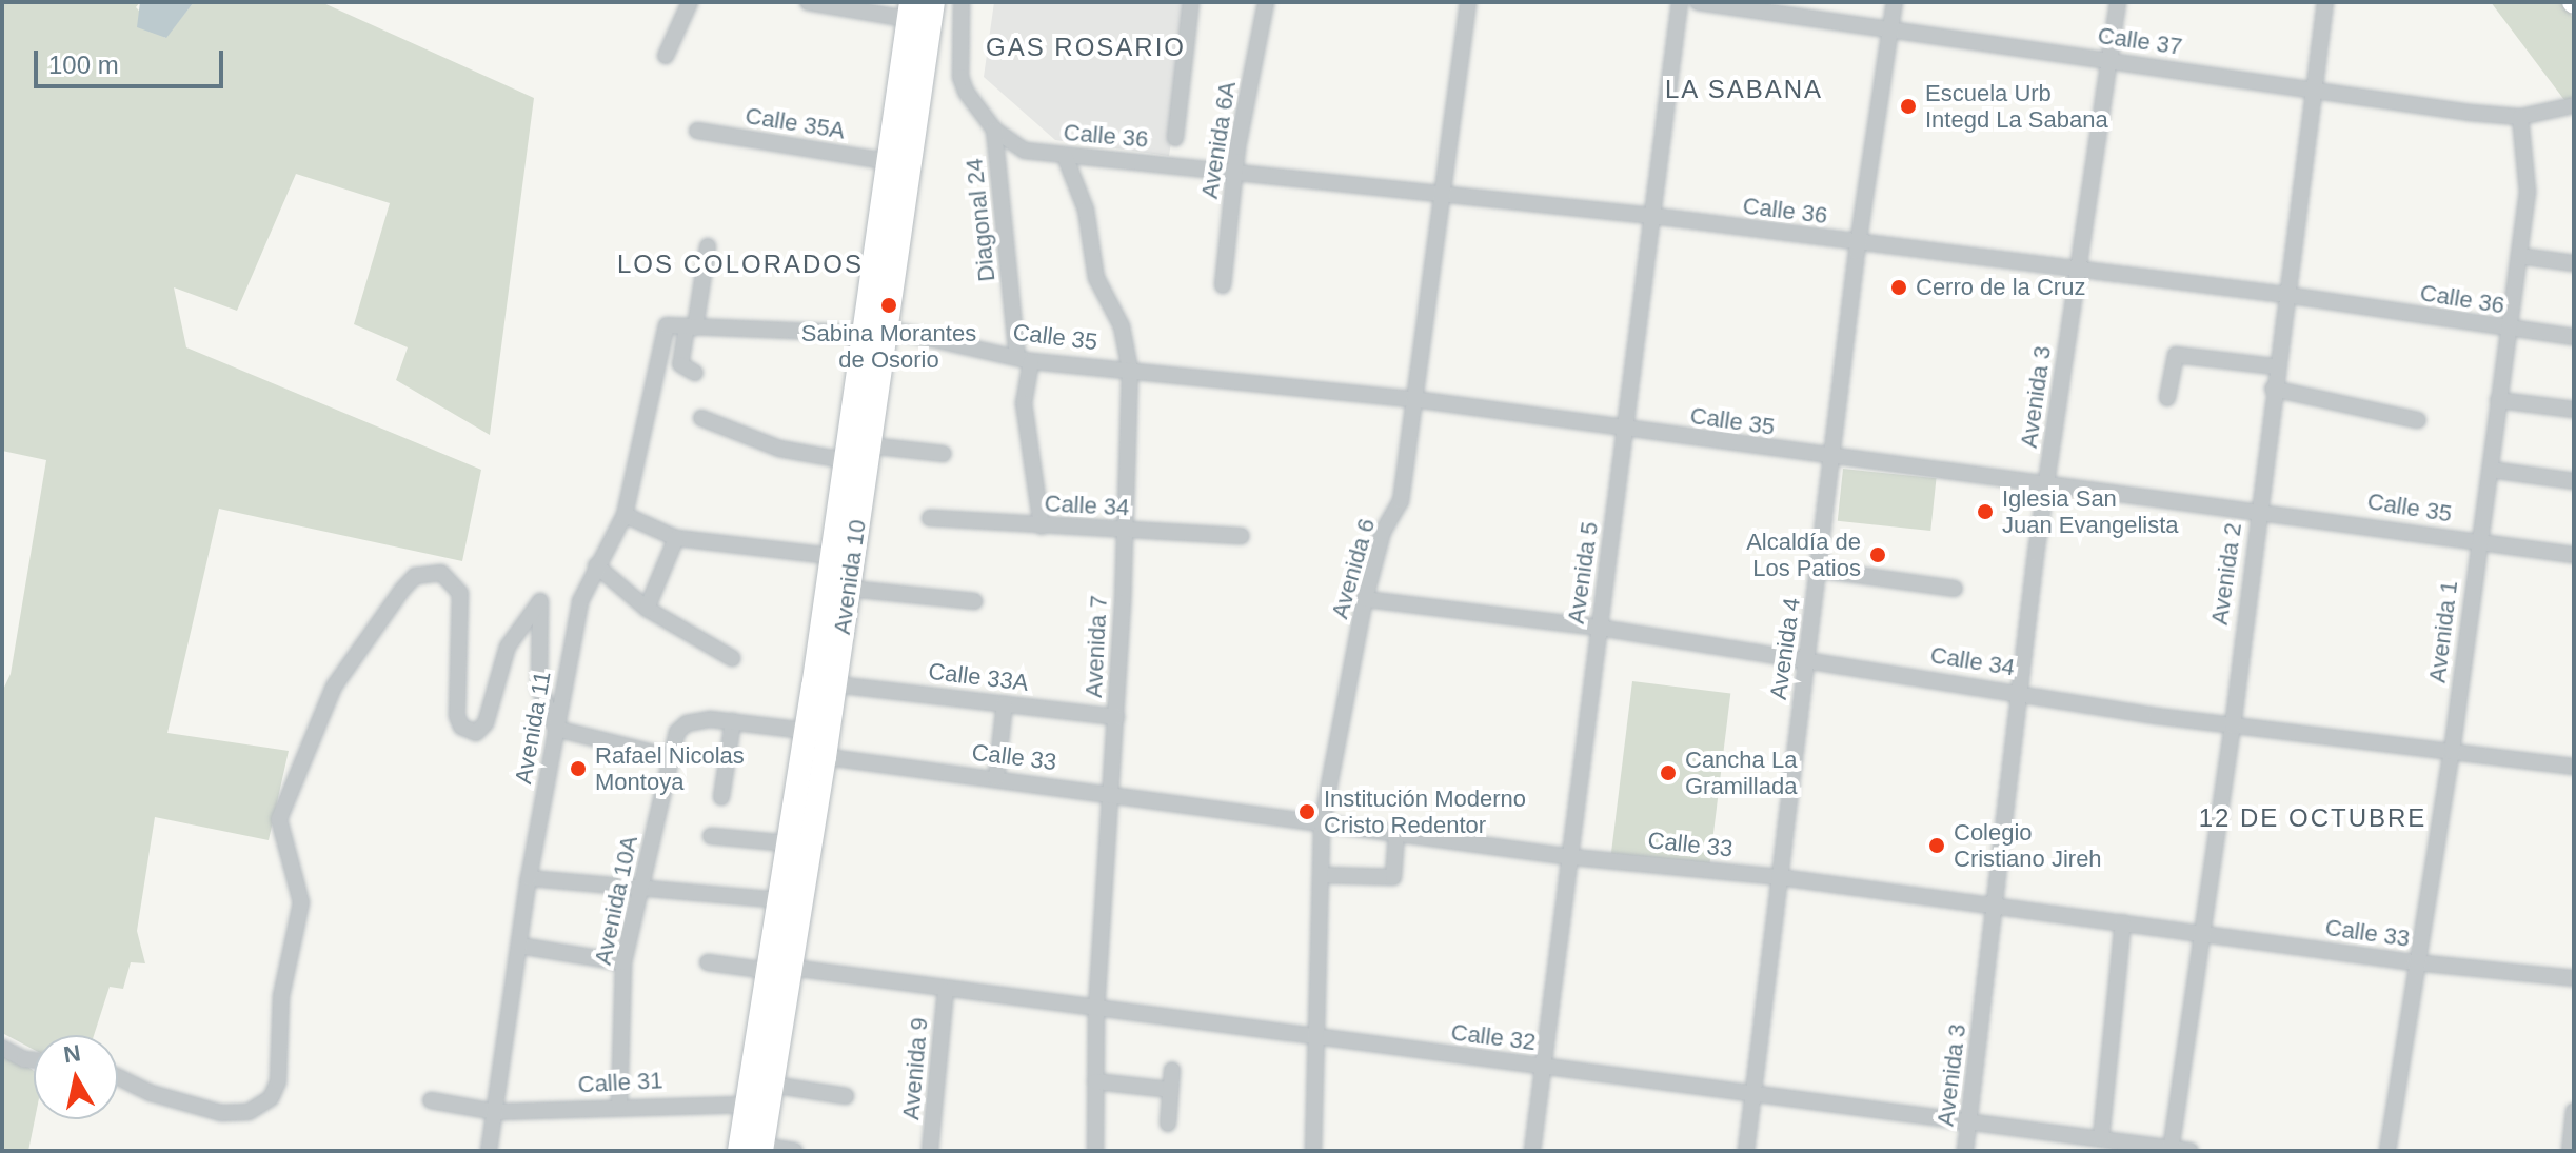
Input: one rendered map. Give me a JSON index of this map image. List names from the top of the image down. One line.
{"streets":{"main road":["Avenida 10"],"street":["Calle 37","Calle 35A","Calle 36","Avenida 6A","Diagonal 24","Calle 35","Avenida 3","Calle 34","Avenida 6","Avenida 5","Avenida 2","Avenida 1","Avenida 7","Avenida 4","Calle 33A","Avenida 11","Calle 33","Avenida 10A","Calle 32","Avenida 9","Calle 31"]},"crossings":[["Calle 37","Avenida 3"],["Calle 37","Avenida 2"],["Calle 37","Avenida 1"],["Calle 37","Avenida 4"],["Calle 35A","Avenida 10"],["Calle 36","Avenida 6A"],["Calle 36","Diagonal 24"],["Calle 36","Avenida 3"],["Calle 36","Avenida 6"],["Calle 36","Avenida 5"],["Calle 36","Avenida 2"],["Calle 36","Avenida 1"],["Calle 36","Avenida 7"],["Calle 36","Avenida 4"],["Diagonal 24","Calle 35"],["Diagonal 24","Calle 34"],["Calle 35","Avenida 3"],["Calle 35","Avenida 6"],["Calle 35","Avenida 5"],["Calle 35","Avenida 2"],["Calle 35","Avenida 10"],["Calle 35","Avenida 1"],["Calle 35","Avenida 7"],["Calle 35","Avenida 4"],["Calle 35","Avenida 11"],["Avenida 3","Calle 34"],["Avenida 3","Calle 33"],["Avenida 3","Calle 32"],["Calle 34","Avenida 6"],["Calle 34","Avenida 5"],["Calle 34","Avenida 2"],["Calle 34","Avenida 1"],["Calle 34","Avenida 7"],["Calle 34","Avenida 4"],["Avenida 6","Calle 33"],["Avenida 6","Calle 32"],["Avenida 5","Calle 33"],["Avenida 5","Calle 32"],["Avenida 2","Calle 33"],["Avenida 2","Calle 32"],["Avenida 10","Calle 33A"],["Avenida 10","Calle 33"],["Avenida 10","Calle 32"],["Avenida 10","Calle 31"],["Avenida 1","Calle 33"],["Avenida 7","Calle 33A"],["Avenida 7","Calle 33"],["Avenida 7","Calle 32"],["Avenida 4","Calle 33"],["Avenida 4","Calle 32"],["Avenida 11","Calle 31"],["Calle 33","Avenida 10A"],["Avenida 10A","Calle 31"],["Calle 32","Avenida 9"]],"districts":["GAS ROSARIO","LA SABANA","LOS COLORADOS","12 DE OCTUBRE"],"places":["Escuela Urb Integd La Sabana","Cerro de la Cruz","Sabina Morantes de Osorio","Iglesia San Juan Evangelista","Alcaldía de Los Patios","Rafael Nicolas Montoya","Cancha La Gramillada","Institución Moderno Cristo Redentor","Colegio Cristiano Jireh"],"scale_bar":"100 m","north":"top"}
